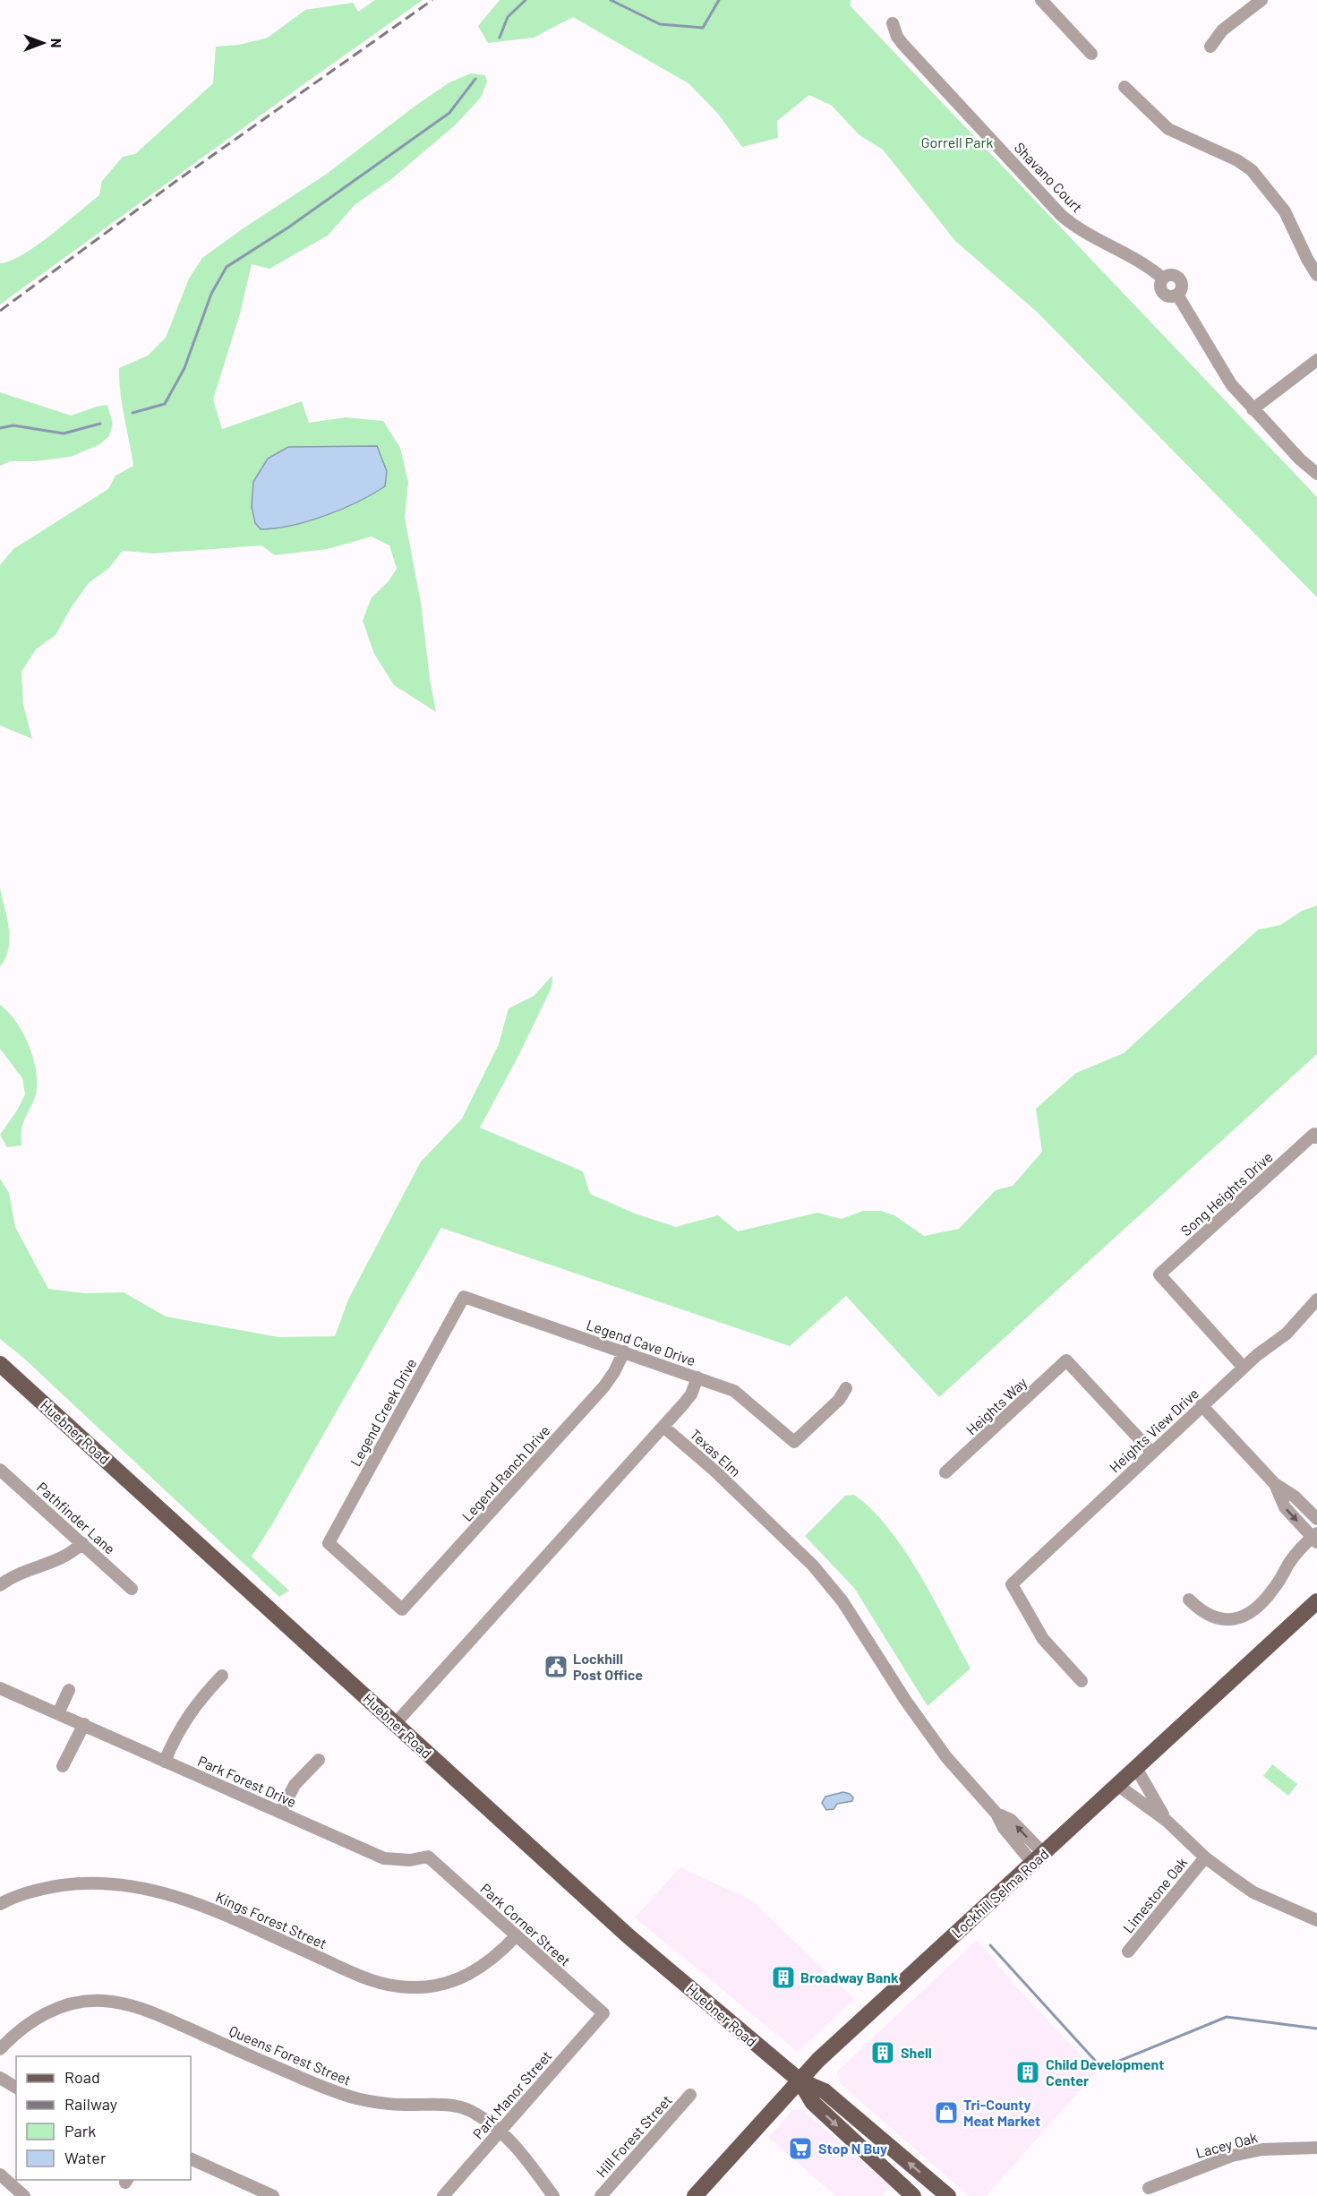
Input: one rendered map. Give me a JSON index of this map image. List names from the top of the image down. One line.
{"streets":{"main road":["Huebner Road","Lockhill Selma Road"],"street":["Shavano Court","Song Heights Drive","Legend Cave Drive","Heights Way","Legend Creek Drive","Heights View Drive","Texas Elm","Legend Ranch Drive","Pathfinder Lane","Park Forest Drive","Limestone Oak","Kings Forest Street","Park Corner Street","Queens Forest Street","Park Manor Street","Hill Forest Street","Lacey Oak"]},"crossings":[["Song Heights Drive","Heights View Drive"],["Legend Cave Drive","Legend Creek Drive"],["Legend Cave Drive","Legend Ranch Drive"],["Heights Way","Heights View Drive"],["Legend Creek Drive","Legend Ranch Drive"],["Huebner Road","Lockhill Selma Road"],["Texas Elm","Lockhill Selma Road"],["Park Forest Drive","Park Corner Street"],["Kings Forest Street","Park Corner Street"],["Park Corner Street","Park Manor Street"],["Queens Forest Street","Park Manor Street"]],"parks":["Gorrell Park"],"places":{"public building":["Lockhill Post Office"],"building":["Broadway Bank","Shell","Child Development Center"],"shop":["Tri-County Meat Market"],"supermarket":["Stop N Buy"]},"legend":["Road","Railway","Park","Water"],"north":"right"}
